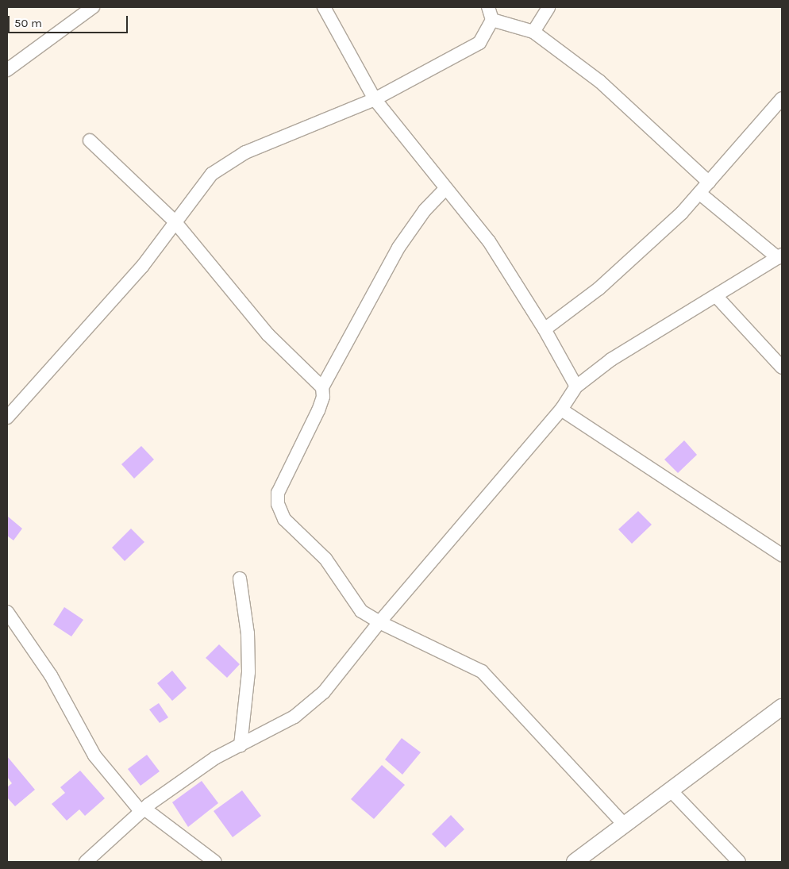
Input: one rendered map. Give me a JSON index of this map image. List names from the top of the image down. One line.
{"scale_bar":"50 m"}
